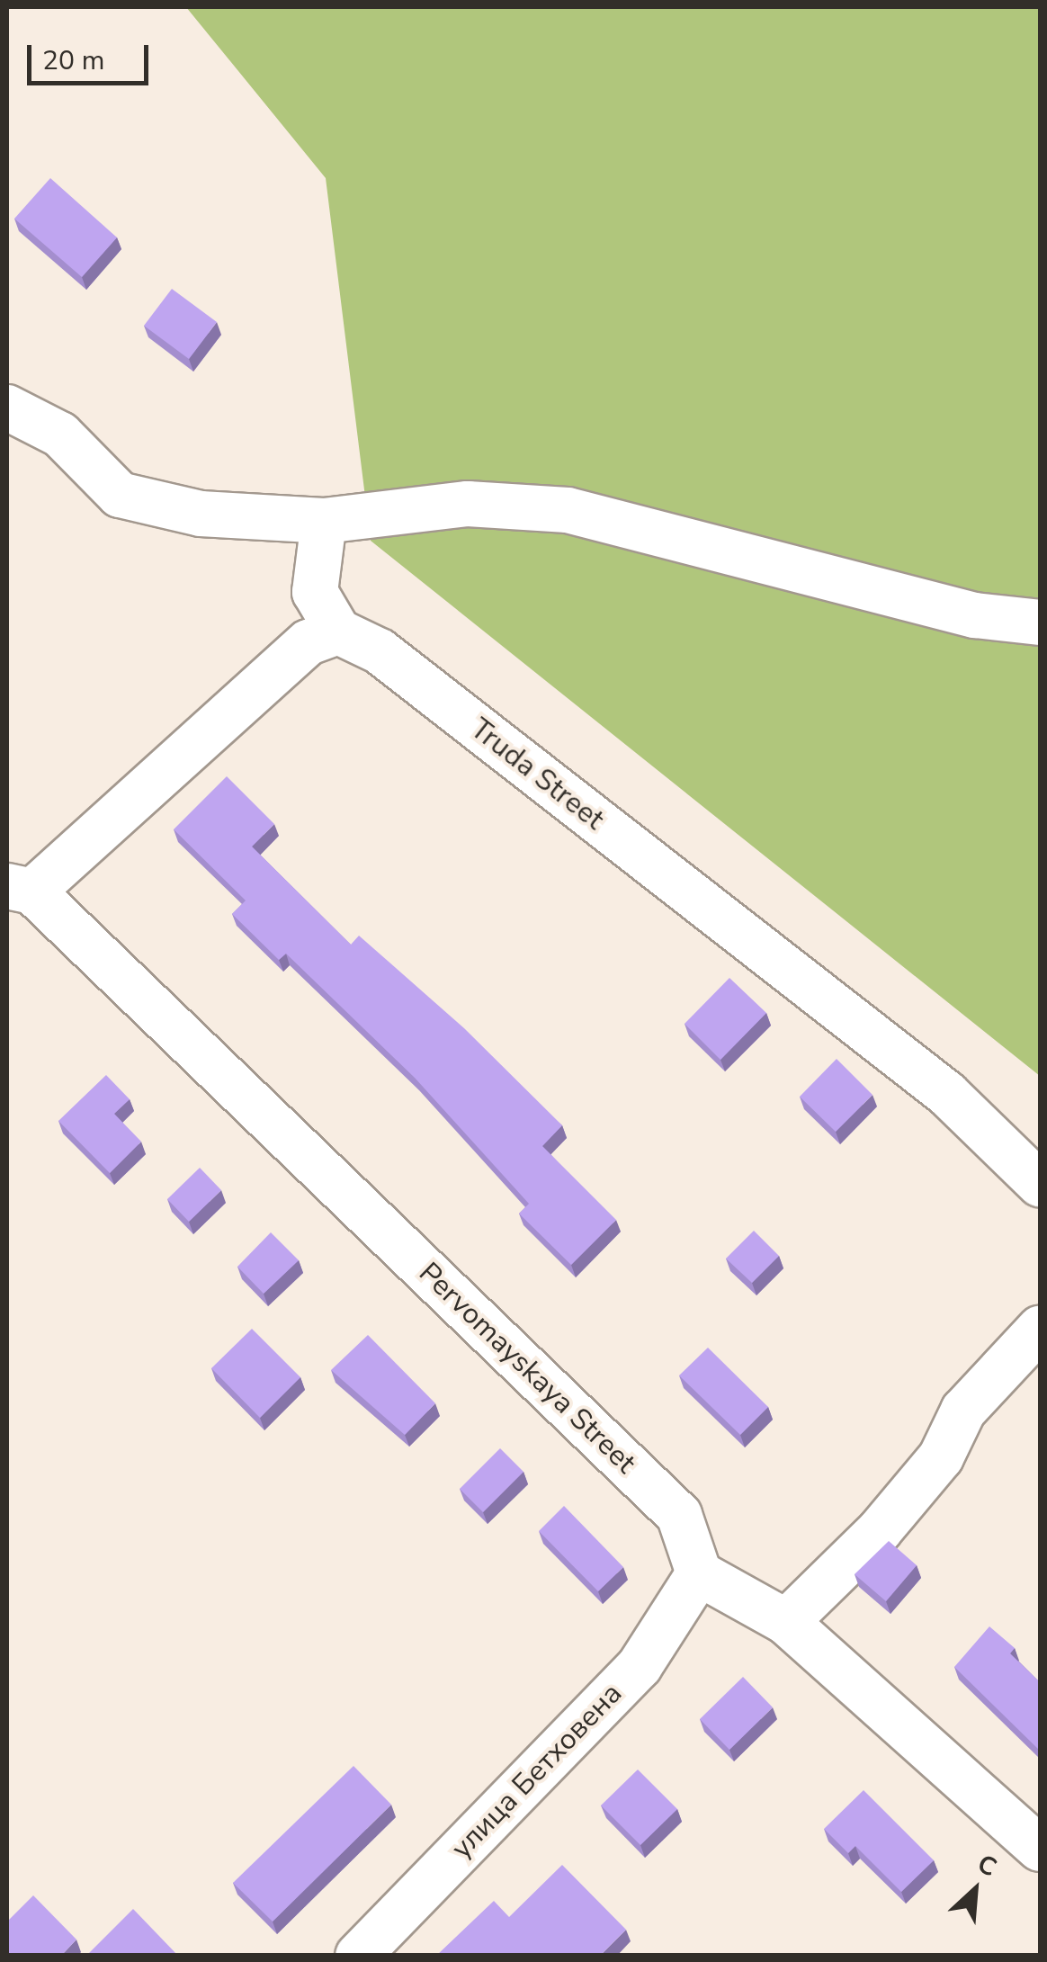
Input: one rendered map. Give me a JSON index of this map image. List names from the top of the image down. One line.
{"streets":{"street":["Truda Street","Pervomayskaya Street","улица Бетховена"]},"crossings":[["Pervomayskaya Street","улица Бетховена"]],"scale_bar":"20 m","north":"top right"}
